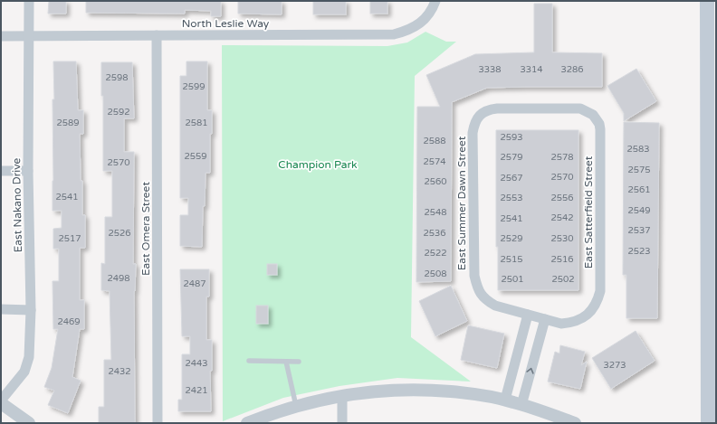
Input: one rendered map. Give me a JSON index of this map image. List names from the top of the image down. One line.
{"streets":{"street":["North Leslie Way","East Summer Dawn Street","East Nakano Drive","East Satterfield Street","East Omera Street"]},"crossings":[["North Leslie Way","East Nakano Drive"],["North Leslie Way","East Omera Street"],["East Summer Dawn Street","East Satterfield Street"]],"parks":["Champion Park"],"house_numbers":["3338","3314","3286","2598","2599","2592","2589","2581","2593","2588","2583","2559","2579","2578","2574","2570","2575","2570","2567","2560","2561","2541","2553","2556","2549","2548","2542","2541","2537","2526","2536","2517","2529","2530","2523","2522","2515","2516","2508","2498","2501","2502","2487","2469","2443","3273","2432","2421"]}
